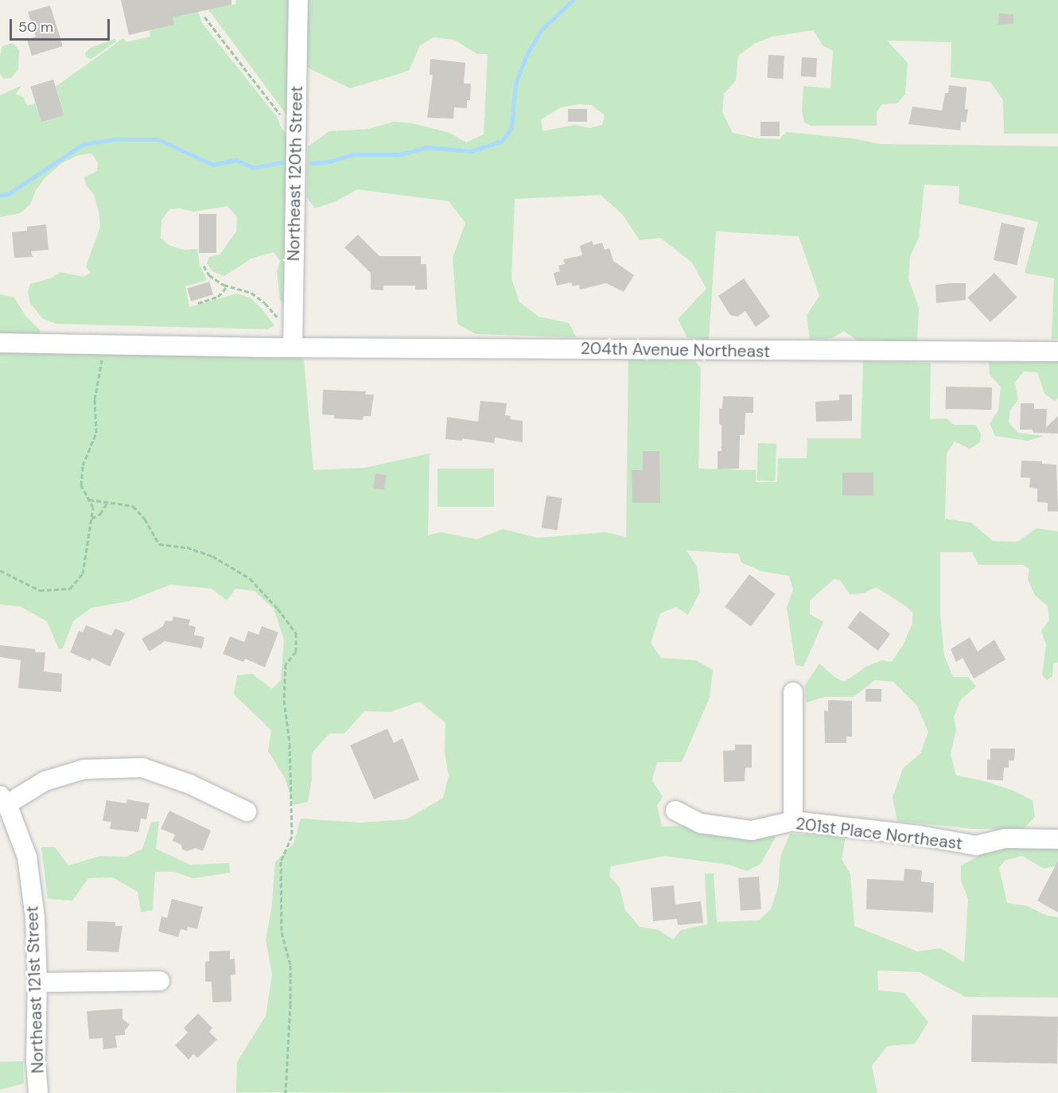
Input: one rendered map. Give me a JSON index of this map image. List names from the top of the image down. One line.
{"streets":{"street":["Northeast 120th Street","204th Avenue Northeast","201st Place Northeast","Northeast 121st Street"]},"crossings":[["Northeast 120th Street","204th Avenue Northeast"]],"scale_bar":"50 m"}
